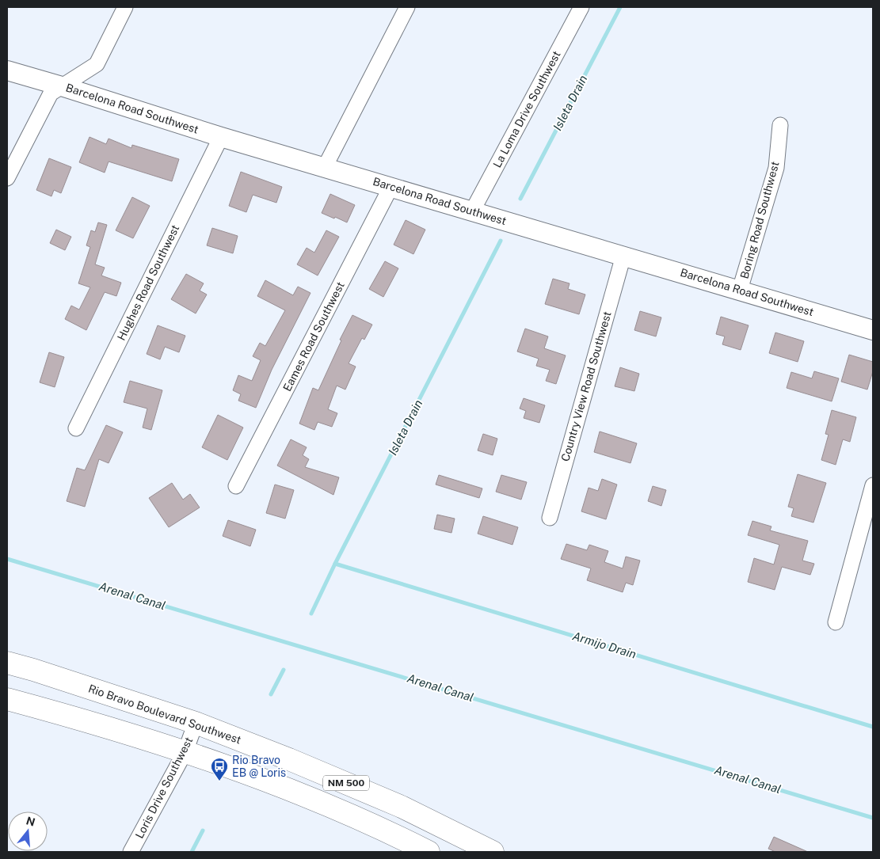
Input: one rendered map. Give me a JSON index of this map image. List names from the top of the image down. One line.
{"streets":{"main road":["Rio Bravo Boulevard Southwest","NM 500"],"street":["Barcelona Road Southwest","La Loma Drive Southwest","Boring Road Southwest","Hughes Road Southwest","Eames Road Southwest","Country View Road Southwest","Loris Drive Southwest"]},"crossings":[["Barcelona Road Southwest","La Loma Drive Southwest"],["Barcelona Road Southwest","Boring Road Southwest"],["Barcelona Road Southwest","Hughes Road Southwest"],["Barcelona Road Southwest","Eames Road Southwest"],["Barcelona Road Southwest","Country View Road Southwest"],["Rio Bravo Boulevard Southwest","Loris Drive Southwest"],["NM 500","Loris Drive Southwest"]],"water":["Isleta Drain","Arenal Canal","Armijo Drain"],"places":{"bus stop":["Rio Bravo EB @ Loris"]},"north":"top"}
